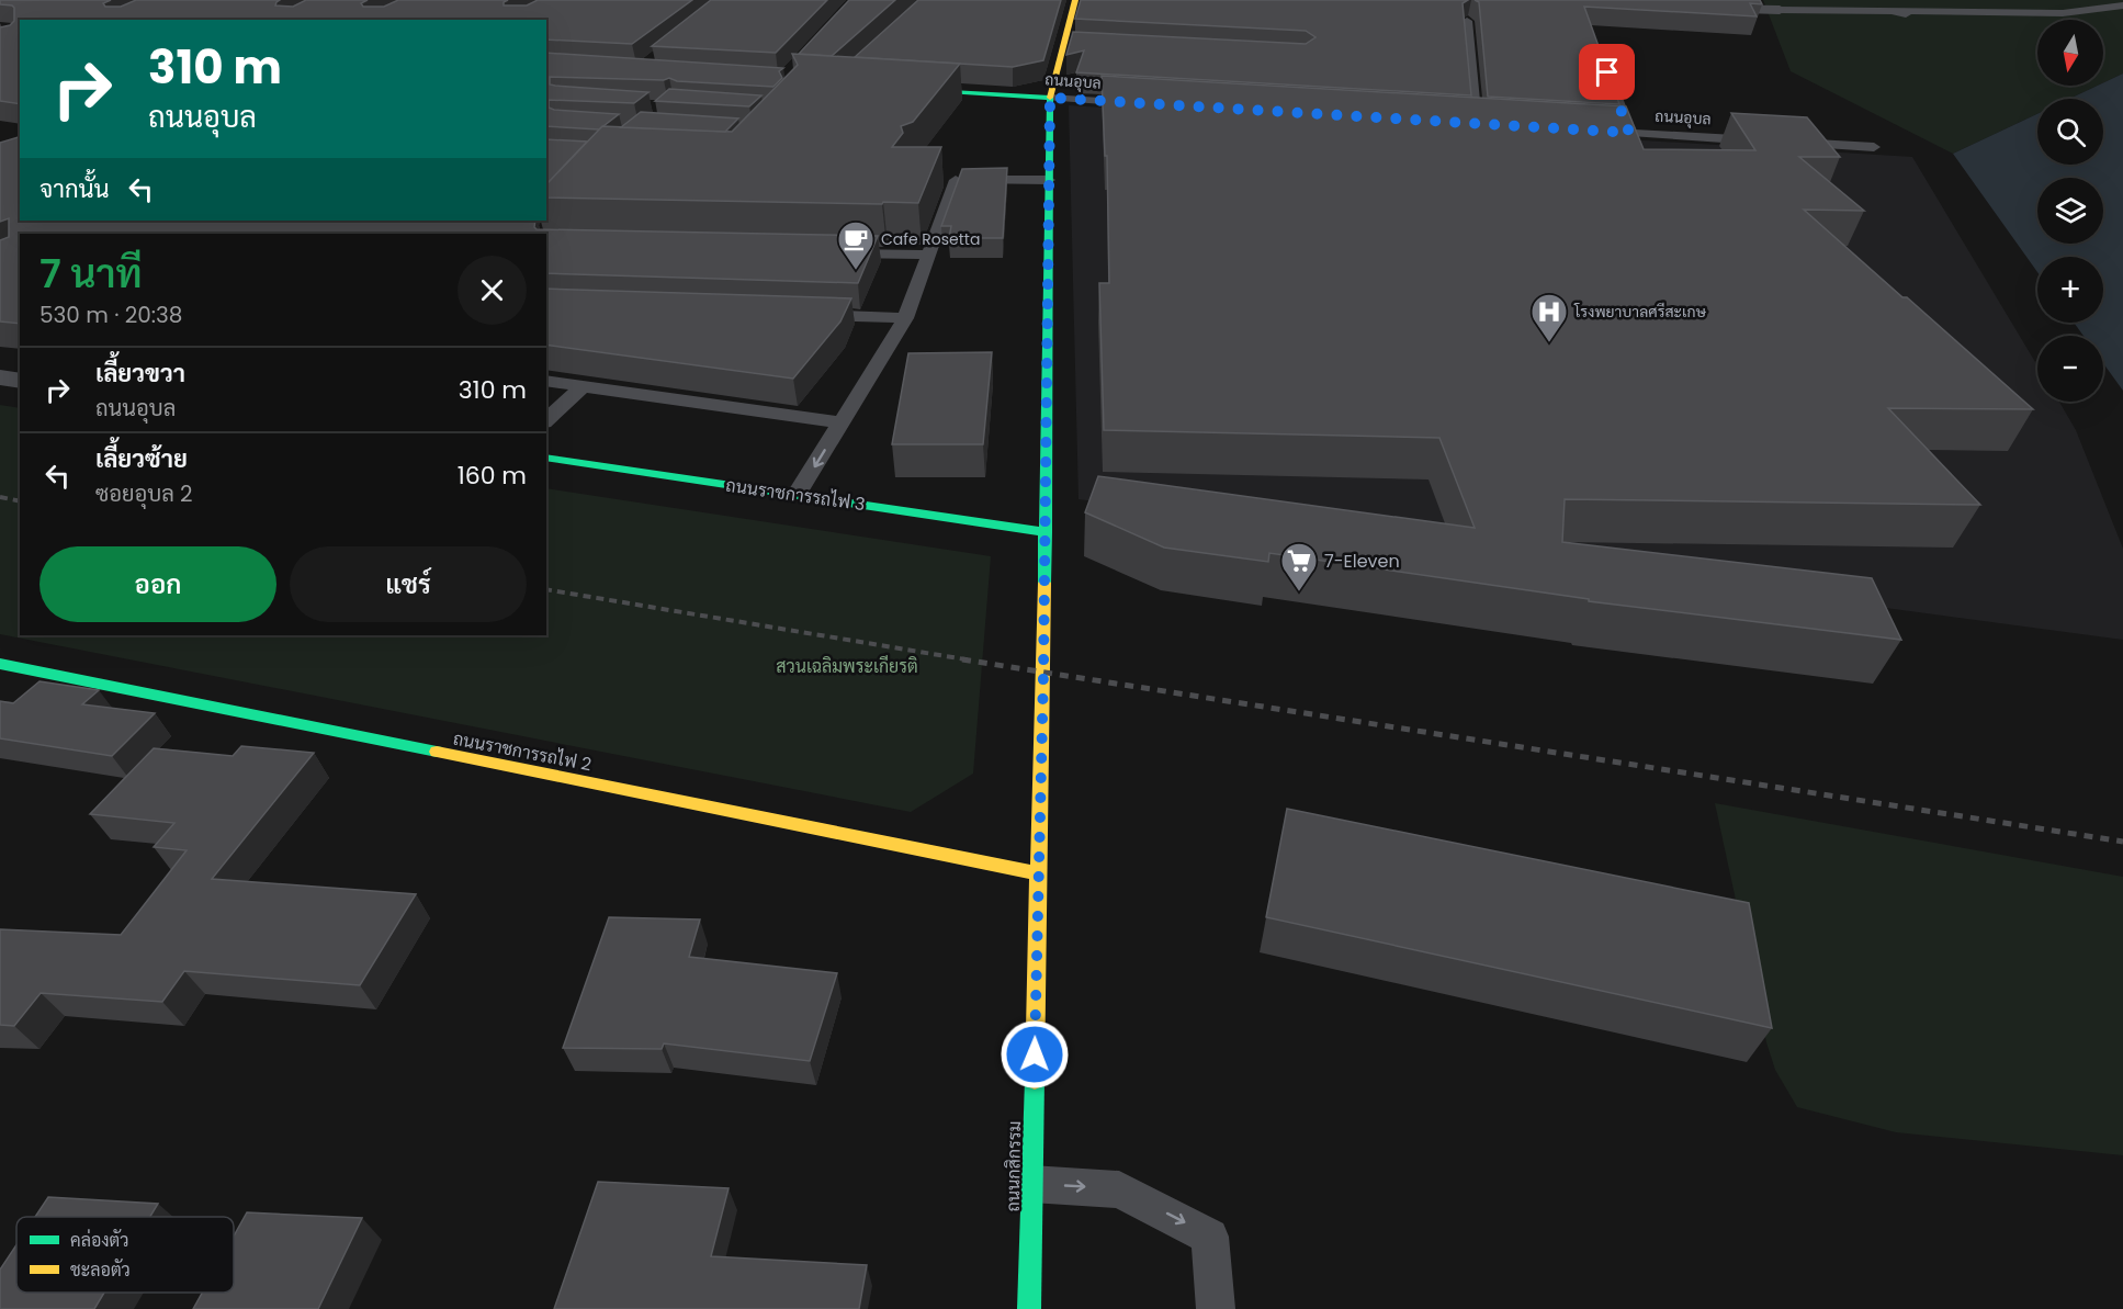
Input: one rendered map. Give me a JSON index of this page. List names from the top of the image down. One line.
{"streets":{"main road":["ถนนอุบล","ถนนราชการรถไฟ 3","ถนนราชการรถไฟ 2","ถนนกสิกรรม"]},"crossings":[["ถนนอุบล","ถนนกสิกรรม"],["ถนนราชการรถไฟ 3","ถนนกสิกรรม"],["ถนนราชการรถไฟ 2","ถนนกสิกรรม"]],"parks":["สวนเฉลิมพระเกียรติ"],"places":{"cafe":["Cafe Rosetta"],"hospital":["โรงพยาบาลศรีสะเกษ"],"supermarket":["7-Eleven"]},"legend":["คล่องตัว","ชะลอตัว"],"north":"bottom","page":{"map_buttons":["+","−"],"turn":["310 m","ถนนอุบล"],"then":"จากนั้น","heading":["7 นาที","530 m · 20:38"],"list":[{"name":"เลี้ยวขวา","note":"ถนนอุบล","value":"310 m"},{"name":"เลี้ยวซ้าย","note":"ซอยอุบล 2","value":"160 m"}],"buttons":["ออก","แชร์"]}}
